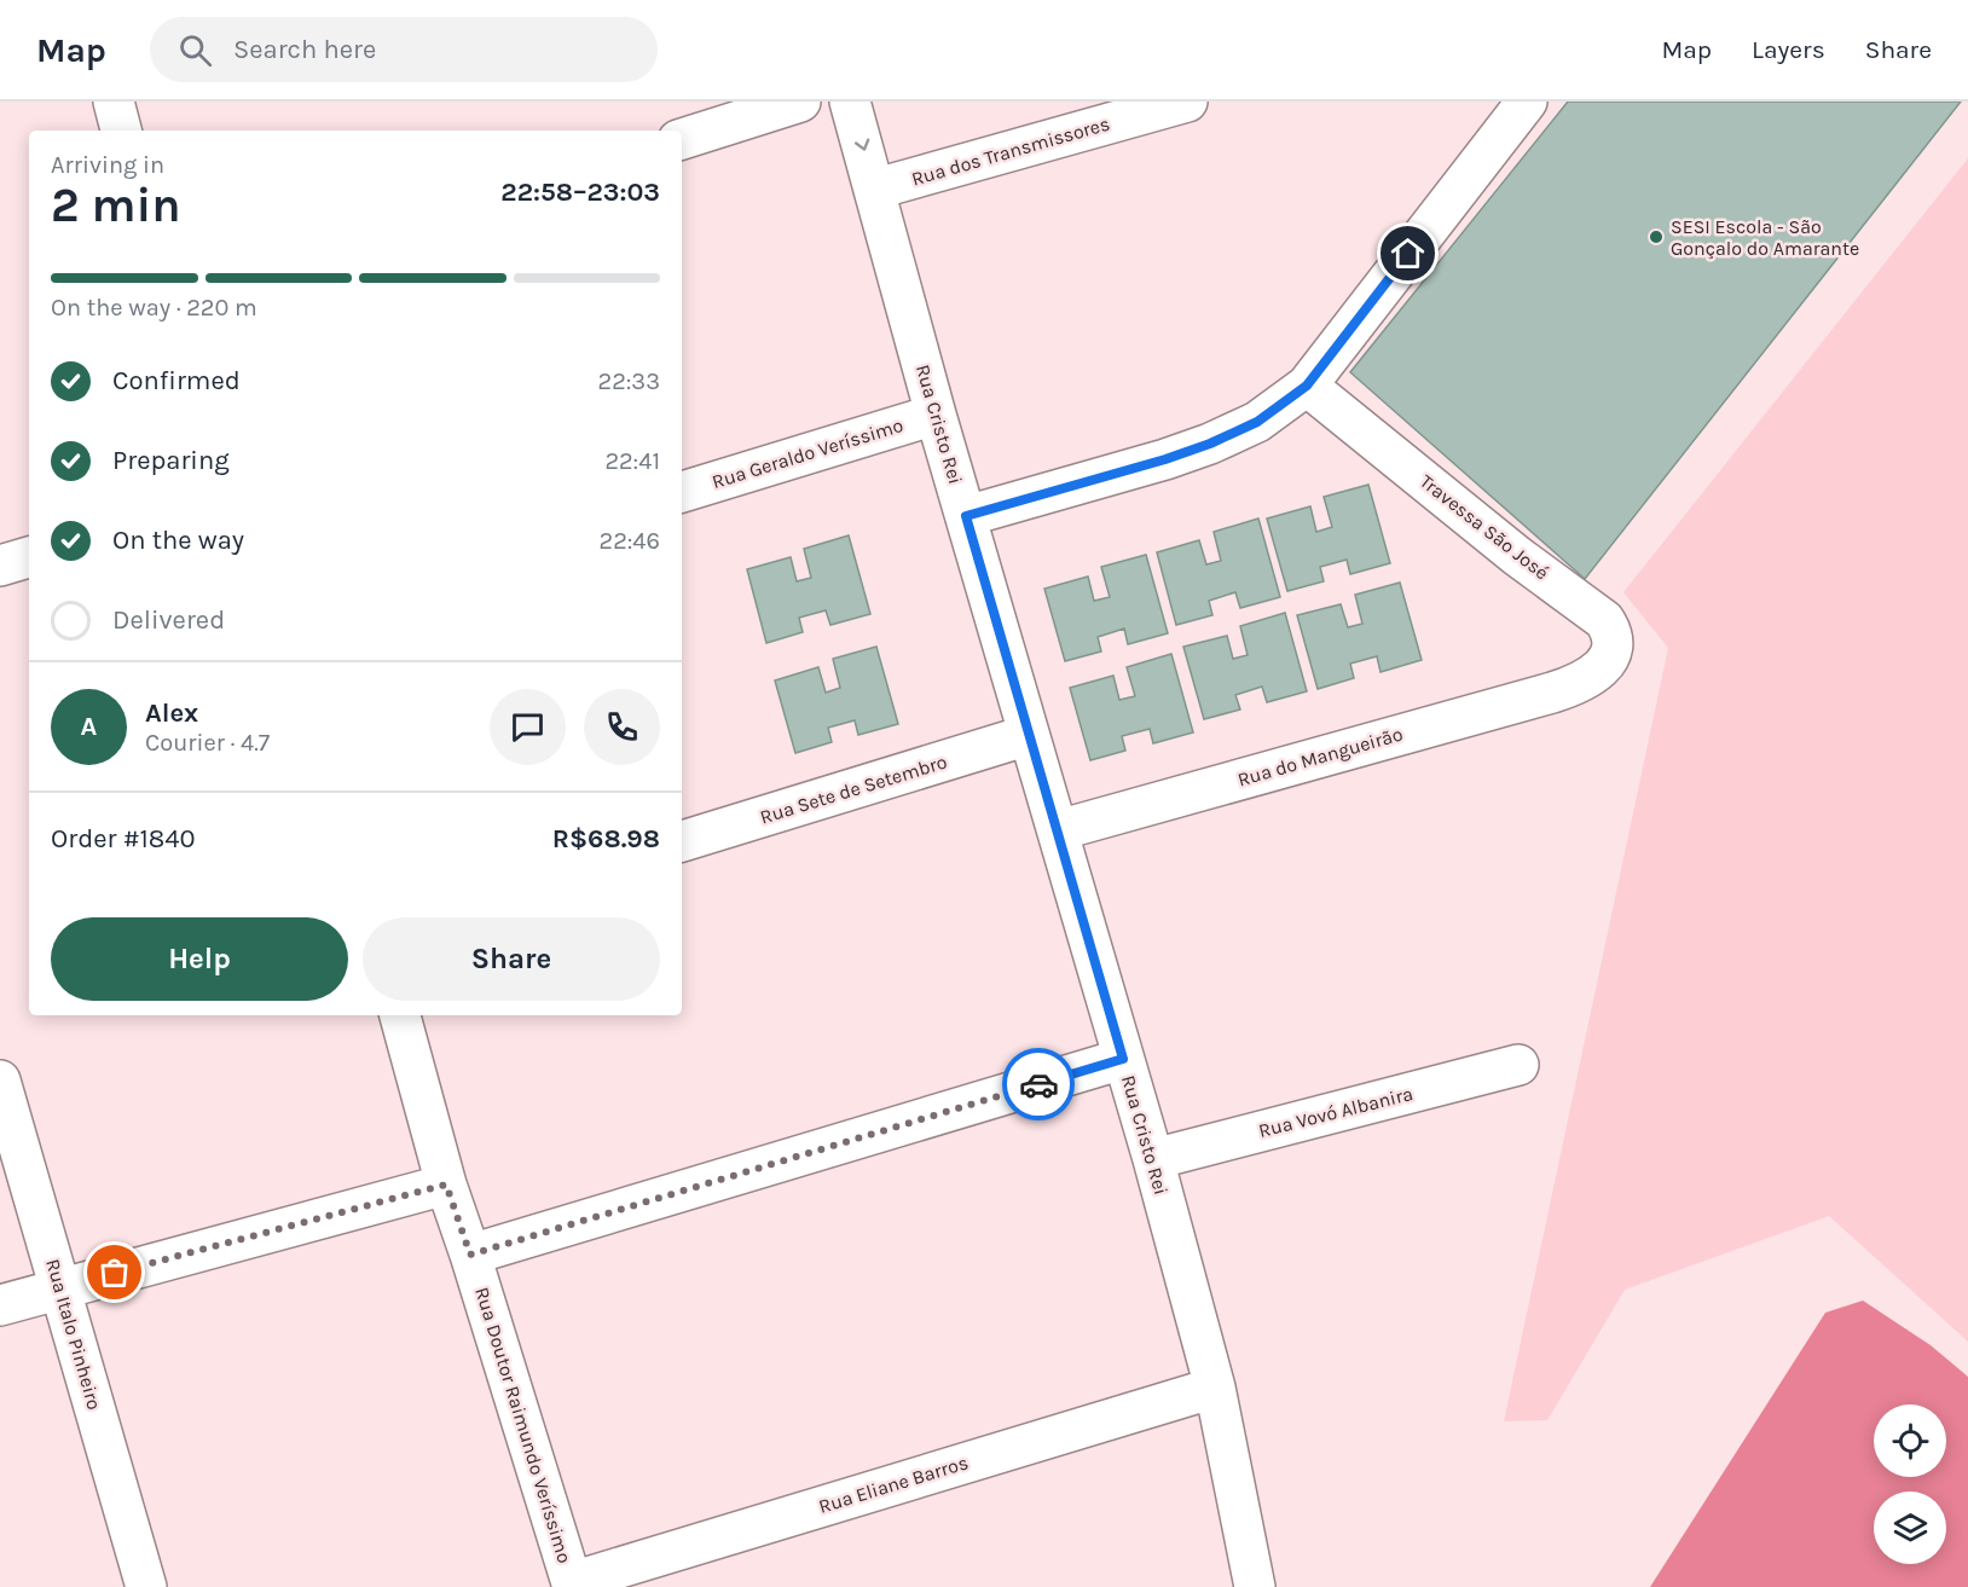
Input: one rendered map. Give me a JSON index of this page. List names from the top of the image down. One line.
{"streets":{"street":["Rua dos Transmissores","Rua Cristo Rei","Rua Geraldo Veríssimo","Travessa São José","Rua do Mangueirão","Rua Sete de Setembro","Rua Vovó Albanira","Rua Italo Pinheiro","Rua Doutor Raimundo Veríssimo","Rua Eliane Barros"]},"crossings":[["Rua dos Transmissores","Rua Cristo Rei"],["Rua Cristo Rei","Rua Geraldo Veríssimo"],["Rua Cristo Rei","Rua do Mangueirão"],["Rua Cristo Rei","Rua Sete de Setembro"],["Rua Cristo Rei","Rua Vovó Albanira"],["Rua Cristo Rei","Rua Eliane Barros"],["Travessa São José","Rua do Mangueirão"],["Rua Doutor Raimundo Veríssimo","Rua Eliane Barros"]],"places":["SESI Escola - São Gonçalo do Amarante"],"page":{"header":"Map","search":"Search here","nav":["Map","Layers","Share"],"heading":["2 min","Arriving in","22:58–23:03"],"panel":["Alex","Courier · 4.7","Order #1840","R$68.98"],"bar":"On the way · 220 m","list":[["Confirmed","22:33"],["Preparing","22:41"],["On the way","22:46"],"Delivered"],"round":"A","buttons":["Help","Share"]}}
